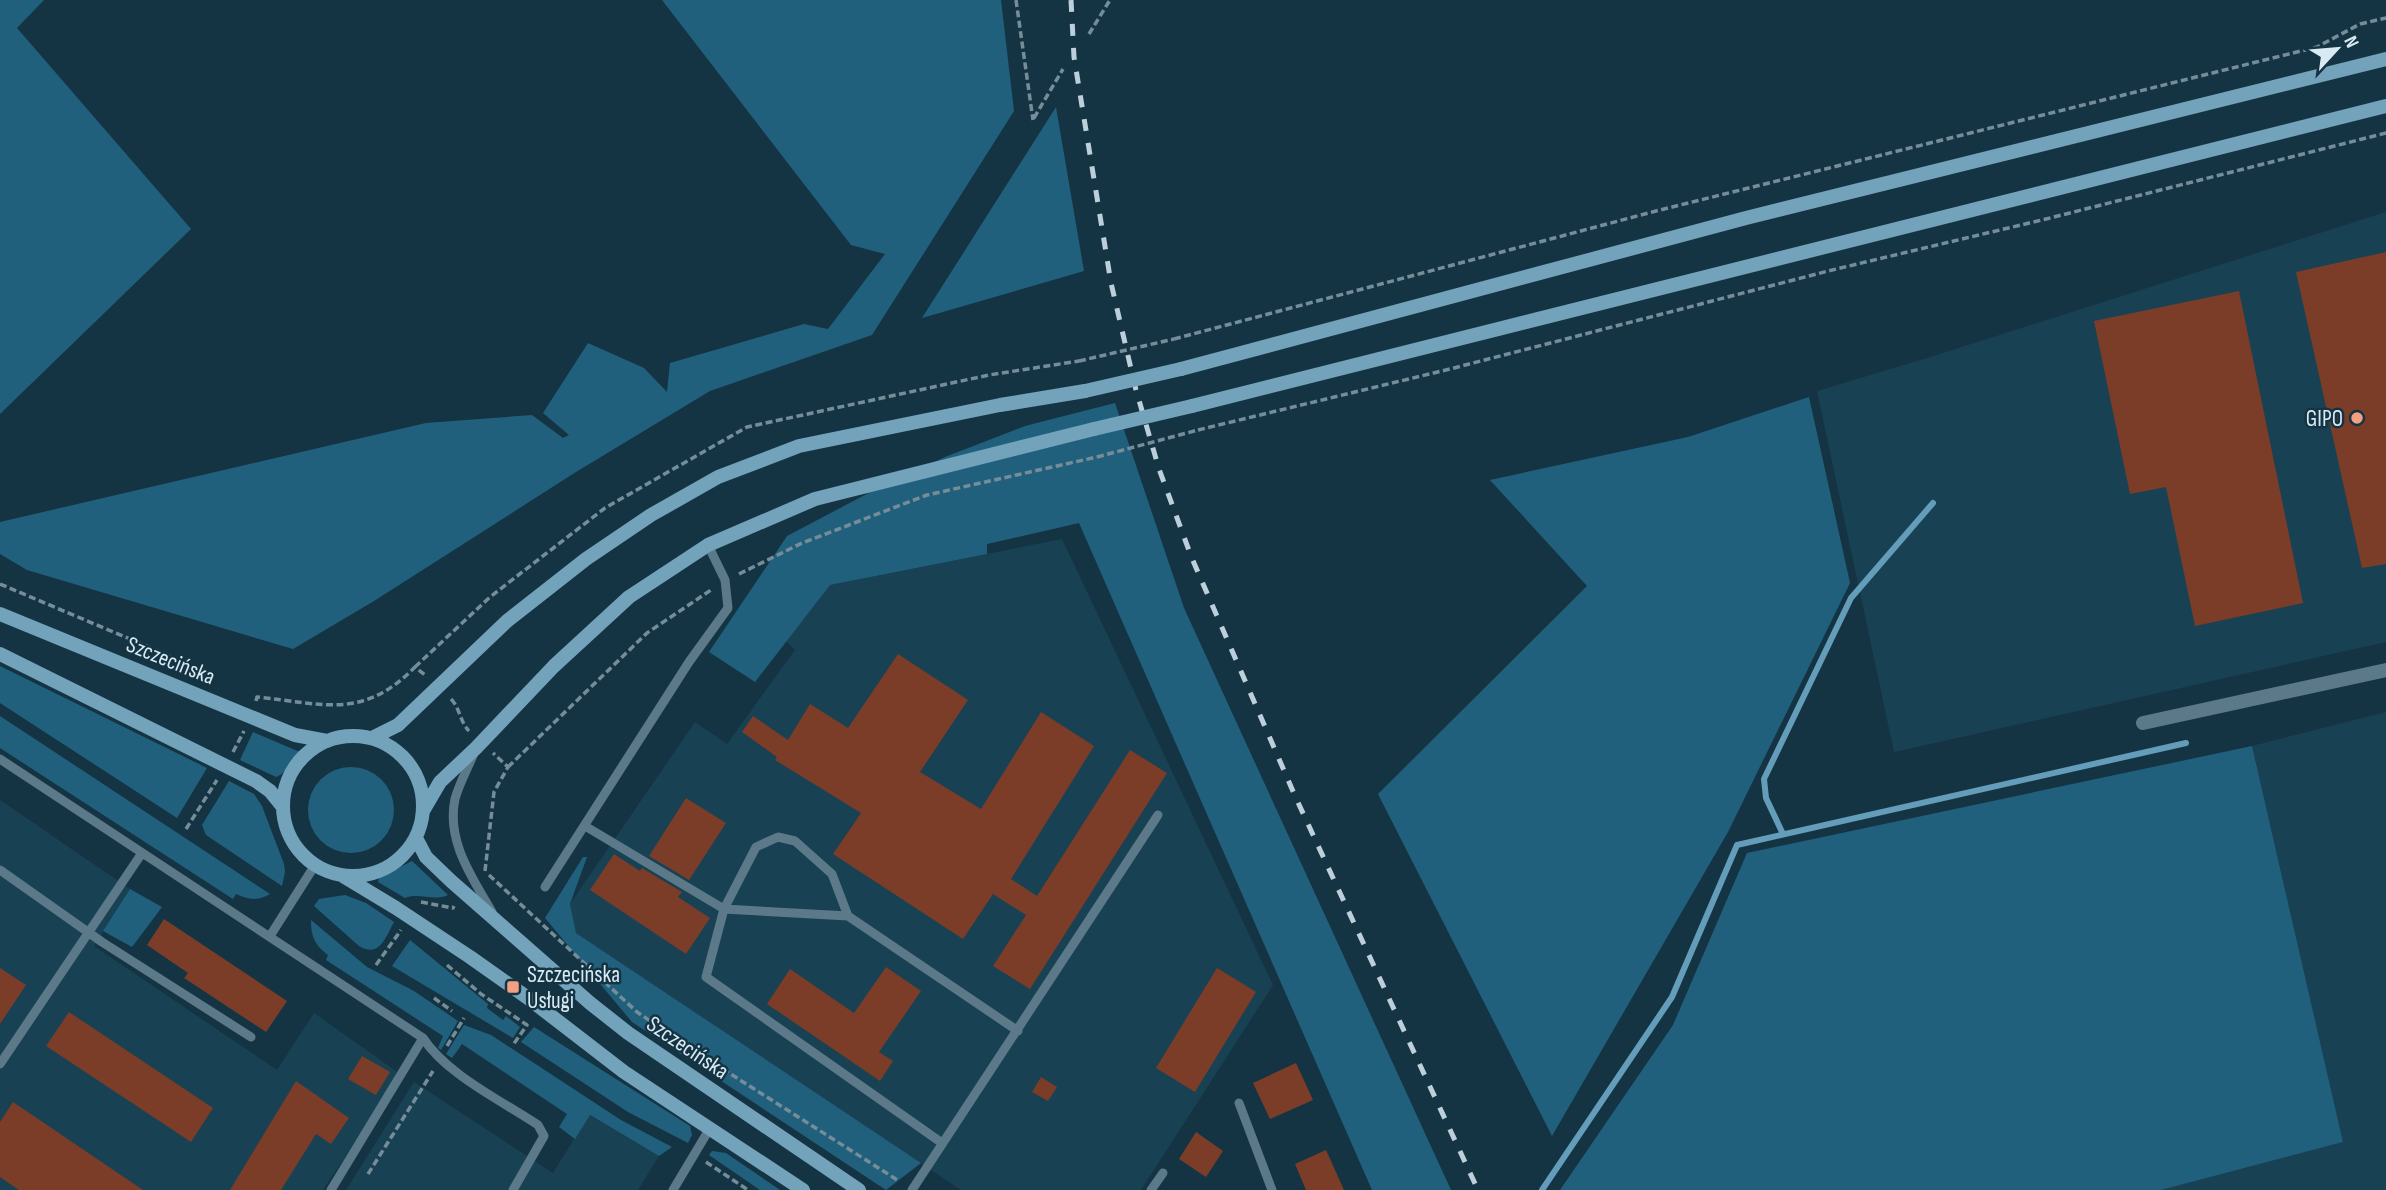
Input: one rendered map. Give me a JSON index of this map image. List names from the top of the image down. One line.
{"streets":{"main road":["Szczecińska"]},"places":{"other":["GIPO"],"transit":["Szczecińska Usługi"]},"north":"top right"}
